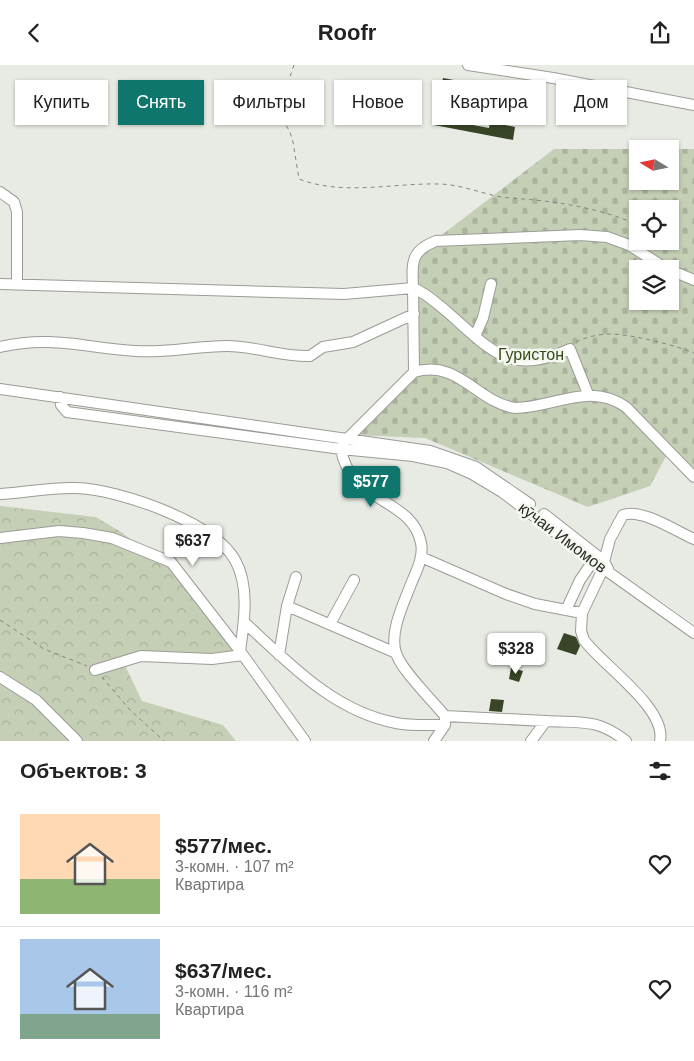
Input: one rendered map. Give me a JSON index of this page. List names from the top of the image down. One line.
{"streets":{"street":["кӯчаи Имомов"]},"parks":["Гуристон"],"north":"left","page":{"header":"Roofr","chip":["Купить","Снять","Фильтры","Новое","Квартира","Дом"],"price":["$577","$637","$328"],"heading":"Объектов: 3","list":[{"name":"$577/мес.","note":"3-комн. · 107 m² · Квартира"},{"name":"$637/мес.","note":"3-комн. · 116 m² · Квартира"}]}}
